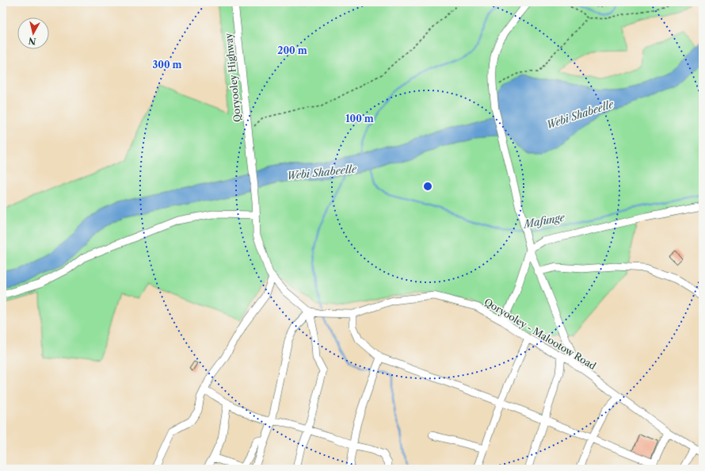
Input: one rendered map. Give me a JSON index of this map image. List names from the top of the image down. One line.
{"streets":{"street":["Qoryooley Highway","Qoryooley - Malootow Road"]},"water":["Webi Shabeelle","Mafunge"],"north":"bottom","rings":["200 m","300 m","100 m"]}
